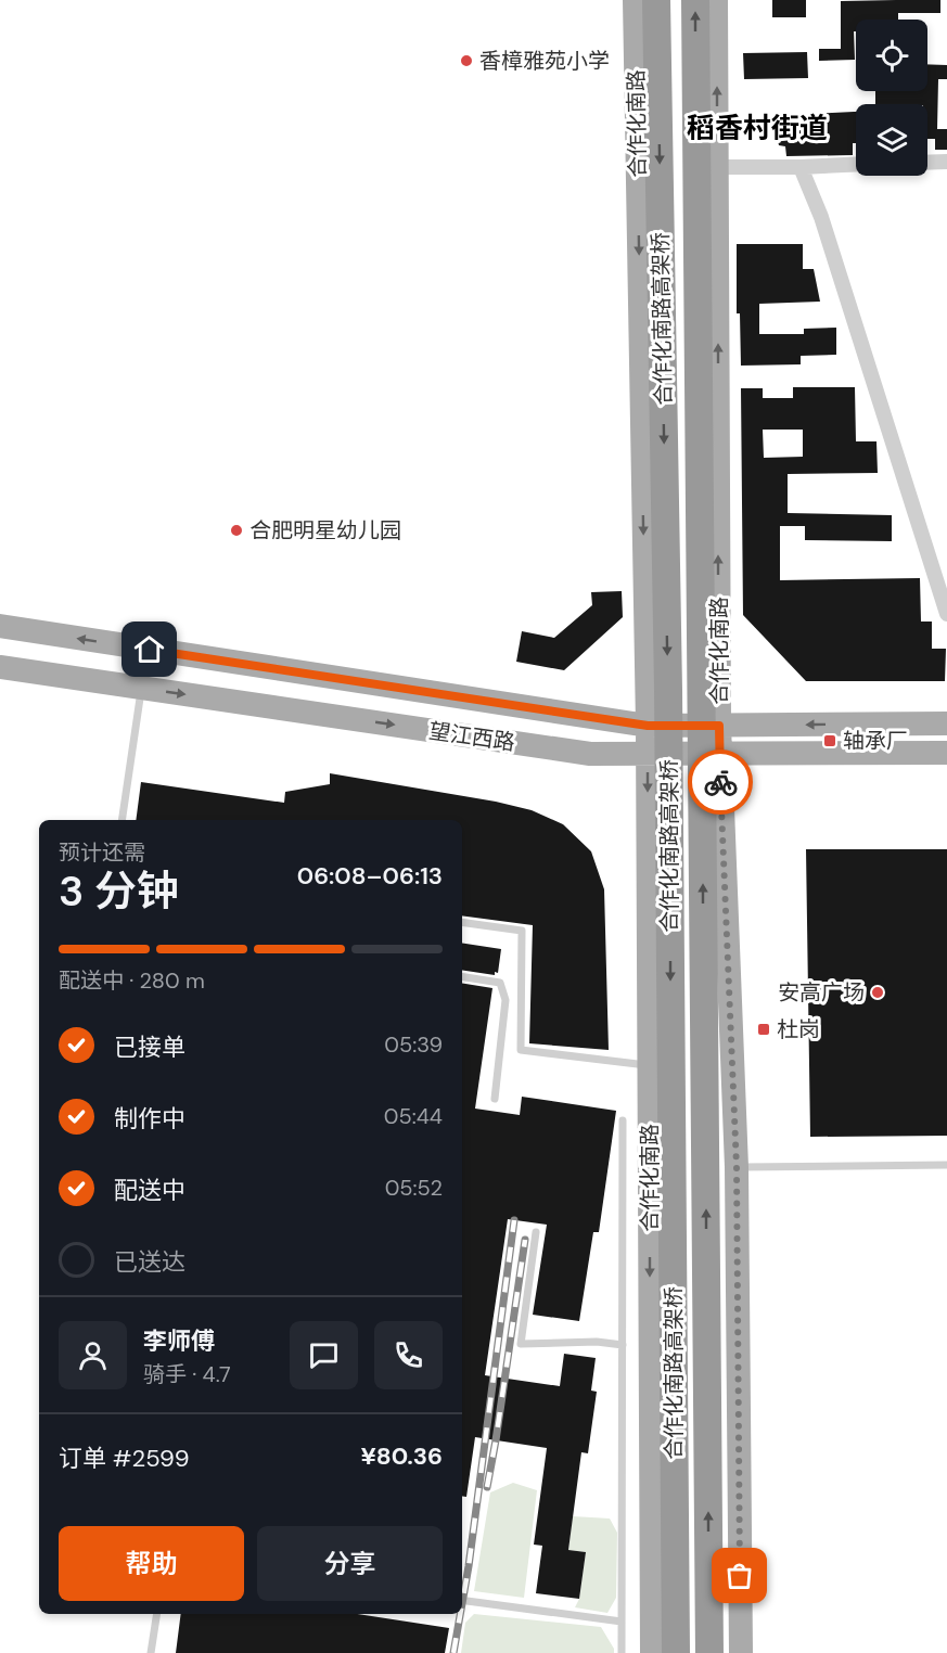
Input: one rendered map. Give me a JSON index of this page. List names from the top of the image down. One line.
{"streets":{"highway":["合作化南路高架桥"],"main road":["合作化南路","望江西路"]},"crossings":[["合作化南路","望江西路"]],"districts":["稻香村街道"],"places":{"other":["香樟雅苑小学","合肥明星幼儿园","安高广场"],"transit":["轴承厂","杜岗"]},"page":{"heading":["3 分钟","预计还需","06:08–06:13"],"panel":["李师傅","骑手 · 4.7","订单 #2599","¥80.36"],"bar":"配送中 · 280 m","list":[["已接单","05:39"],["制作中","05:44"],["配送中","05:52"],"已送达"],"buttons":["帮助","分享"]}}
